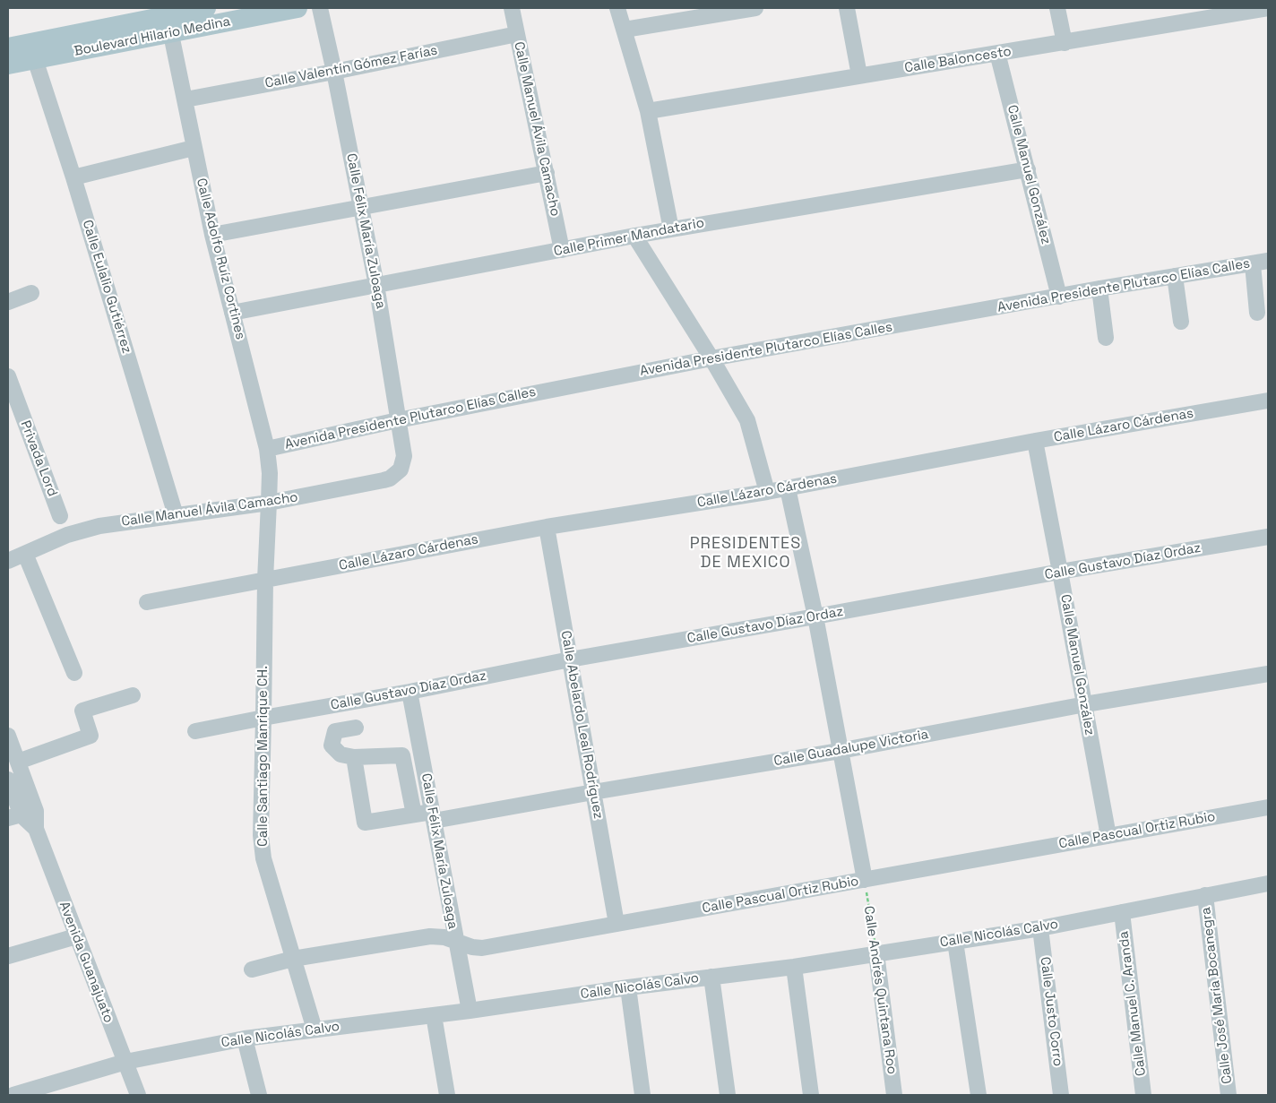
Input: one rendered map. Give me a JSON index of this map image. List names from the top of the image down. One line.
{"streets":{"main road":["Boulevard Hilario Medina"],"street":["Calle Baloncesto","Calle Valentín Gómez Farías","Calle Manuel Ávila Camacho","Calle Manuel González","Calle Félix María Zuloaga","Calle Primer Mandatario","Calle Adolfo Ruíz Cortines","Avenida Presidente Plutarco Elías Calles","Calle Eulalio Gutiérrez","Calle Lázaro Cárdenas","Privada Lord","Calle Gustavo Díaz Ordaz","Calle Abelardo Leal Rodríguez","Calle Guadalupe Victoria","Calle Santiago Manrique CH.","Calle Pascual Ortiz Rubio","Calle Nicolás Calvo","Avenida Guanajuato","Calle Andrés Quintana Roo","Calle José María Bocanegra","Calle Manuel C. Aranda","Calle Justo Corro"]},"crossings":[["Boulevard Hilario Medina","Calle Adolfo Ruíz Cortines"],["Boulevard Hilario Medina","Calle Eulalio Gutiérrez"],["Calle Baloncesto","Calle Manuel González"],["Calle Valentín Gómez Farías","Calle Manuel Ávila Camacho"],["Calle Valentín Gómez Farías","Calle Félix María Zuloaga"],["Calle Valentín Gómez Farías","Calle Adolfo Ruíz Cortines"],["Calle Manuel Ávila Camacho","Calle Félix María Zuloaga"],["Calle Manuel Ávila Camacho","Calle Primer Mandatario"],["Calle Manuel Ávila Camacho","Calle Adolfo Ruíz Cortines"],["Calle Manuel Ávila Camacho","Calle Eulalio Gutiérrez"],["Calle Manuel Ávila Camacho","Calle Santiago Manrique CH."],["Calle Manuel González","Calle Primer Mandatario"],["Calle Manuel González","Avenida Presidente Plutarco Elías Calles"],["Calle Manuel González","Calle Lázaro Cárdenas"],["Calle Manuel González","Calle Gustavo Díaz Ordaz"],["Calle Manuel González","Calle Guadalupe Victoria"],["Calle Manuel González","Calle Pascual Ortiz Rubio"],["Calle Félix María Zuloaga","Calle Primer Mandatario"],["Calle Félix María Zuloaga","Avenida Presidente Plutarco Elías Calles"],["Calle Félix María Zuloaga","Calle Gustavo Díaz Ordaz"],["Calle Félix María Zuloaga","Calle Guadalupe Victoria"],["Calle Félix María Zuloaga","Calle Pascual Ortiz Rubio"],["Calle Félix María Zuloaga","Calle Nicolás Calvo"],["Calle Primer Mandatario","Calle Adolfo Ruíz Cortines"],["Calle Adolfo Ruíz Cortines","Avenida Presidente Plutarco Elías Calles"],["Calle Adolfo Ruíz Cortines","Calle Santiago Manrique CH."],["Calle Lázaro Cárdenas","Calle Abelardo Leal Rodríguez"],["Calle Lázaro Cárdenas","Calle Santiago Manrique CH."],["Calle Gustavo Díaz Ordaz","Calle Abelardo Leal Rodríguez"],["Calle Gustavo Díaz Ordaz","Calle Santiago Manrique CH."],["Calle Abelardo Leal Rodríguez","Calle Guadalupe Victoria"],["Calle Abelardo Leal Rodríguez","Calle Pascual Ortiz Rubio"],["Calle Santiago Manrique CH.","Calle Pascual Ortiz Rubio"],["Calle Santiago Manrique CH.","Calle Nicolás Calvo"],["Calle Pascual Ortiz Rubio","Calle Andrés Quintana Roo"],["Calle Nicolás Calvo","Avenida Guanajuato"],["Calle Nicolás Calvo","Calle Andrés Quintana Roo"],["Calle Nicolás Calvo","Calle José María Bocanegra"],["Calle Nicolás Calvo","Calle Manuel C. Aranda"],["Calle Nicolás Calvo","Calle Justo Corro"]],"districts":["PRESIDENTES DE MEXICO"]}
